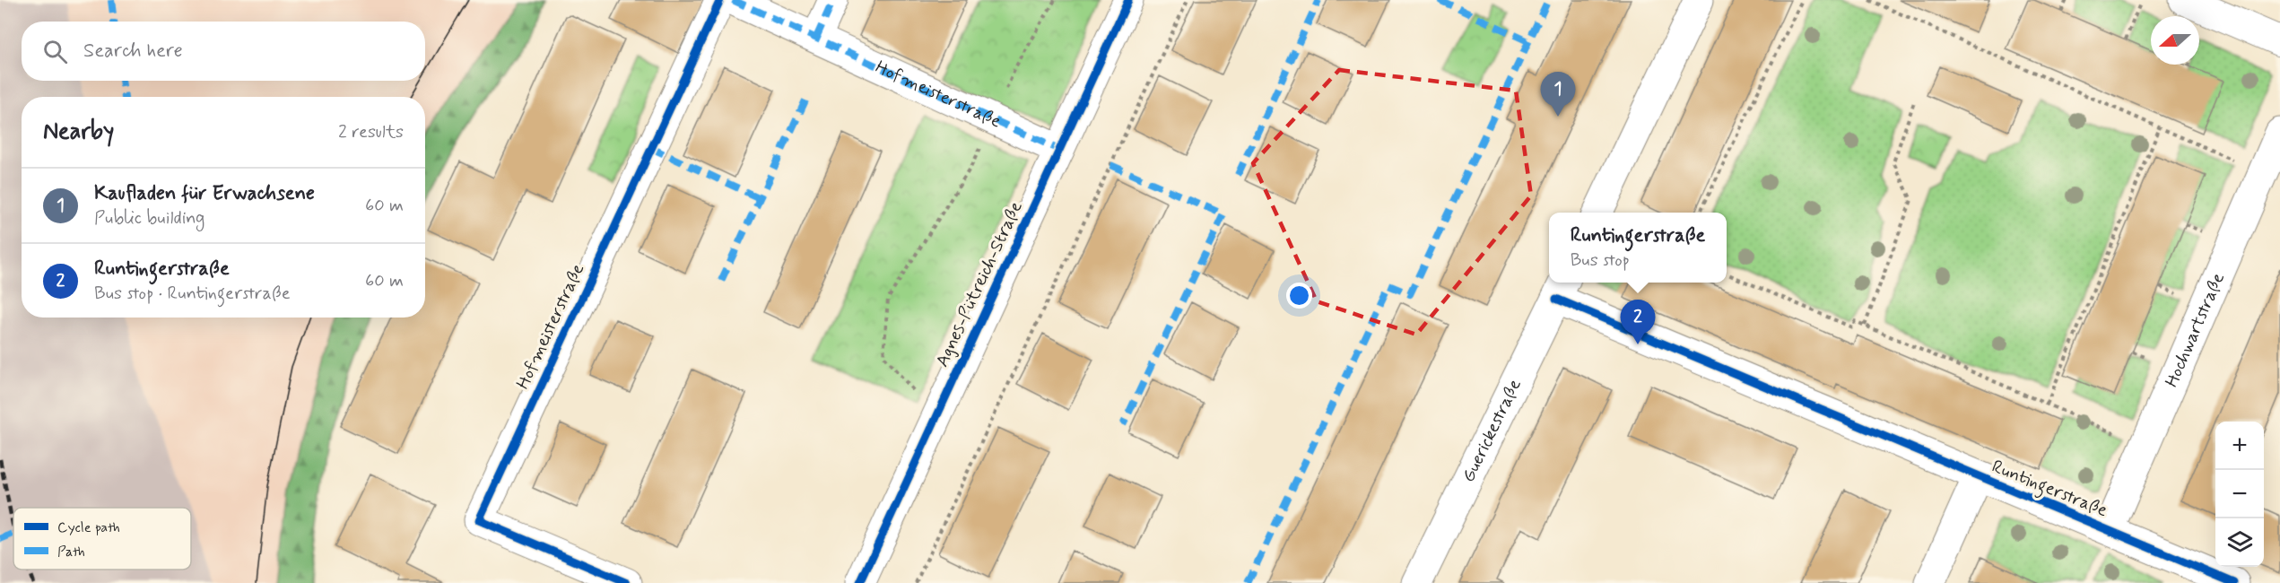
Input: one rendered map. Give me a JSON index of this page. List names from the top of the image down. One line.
{"streets":{"street":["Hofmeisterstraße","Agnes-Pütreich-Straße","Hochwartstraße","Guerickestraße","Runtingerstraße"]},"crossings":[["Hofmeisterstraße","Agnes-Pütreich-Straße"],["Hochwartstraße","Runtingerstraße"],["Guerickestraße","Runtingerstraße"]],"legend":["Cycle path","Path"],"north":"left","page":{"search":"Search here","pins":["1","2"],"heading":["Nearby","2 results"],"list":[{"mark":"1","name":"Kaufladen für Erwachsene","note":"Public building","value":"60 m"},{"mark":"2","name":"Runtingerstraße","note":"Bus stop · Runtingerstraße","value":"60 m"}],"popup":["Runtingerstraße","Bus stop"],"map_buttons":["+","−"]}}
